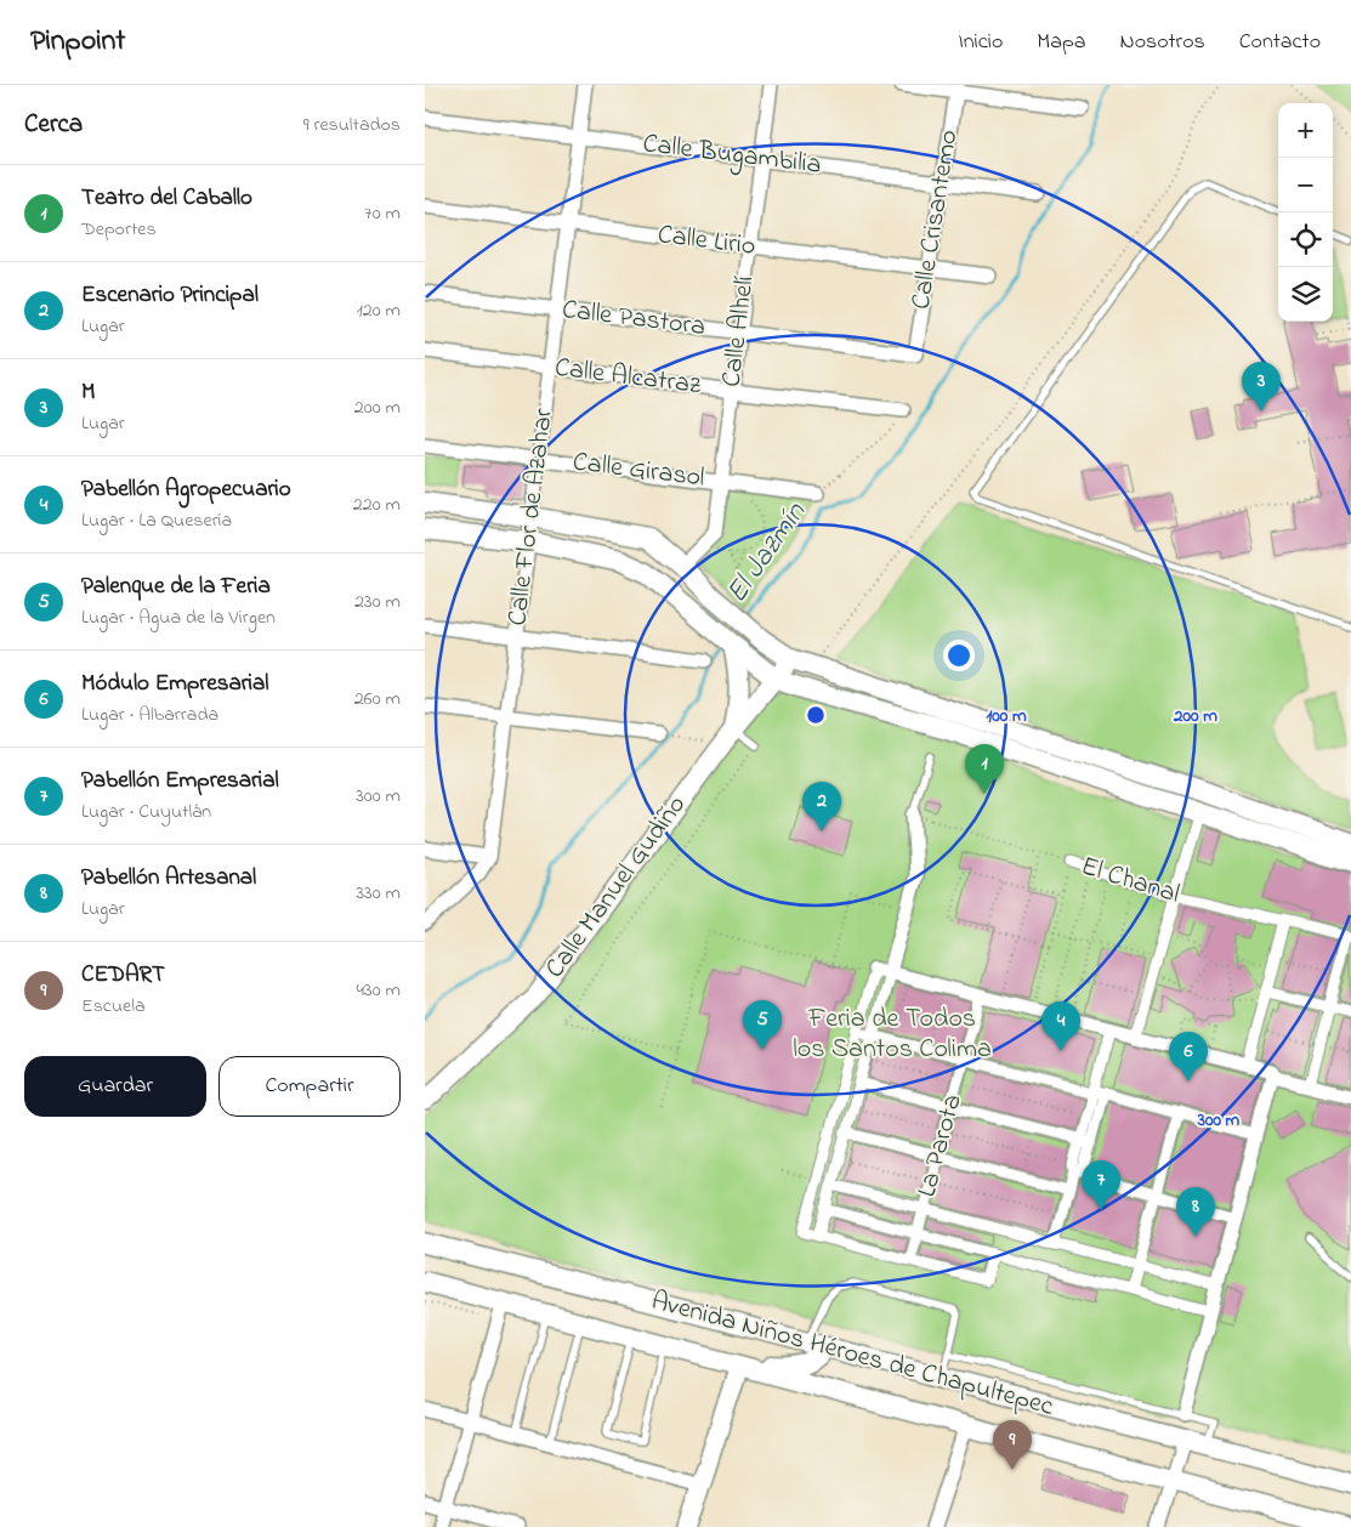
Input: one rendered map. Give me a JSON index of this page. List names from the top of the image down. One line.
{"streets":{"main road":["Avenida Niños Héroes de Chapultepec"],"street":["Calle Bugambilia","Calle Crisantemo","Calle Lirio","Calle Pastora","Calle Alhelí","Calle Alcatraz","Calle Girasol","Calle Flor de Azahar","El Chanal","Calle Manuel Gudiño","La Parota"]},"crossings":[["Calle Bugambilia","Calle Crisantemo"],["Calle Bugambilia","Calle Alhelí"],["Calle Bugambilia","Calle Flor de Azahar"],["Calle Crisantemo","Calle Lirio"],["Calle Crisantemo","Calle Pastora"],["Calle Lirio","Calle Alhelí"],["Calle Lirio","Calle Flor de Azahar"],["Calle Pastora","Calle Alhelí"],["Calle Pastora","Calle Flor de Azahar"],["Calle Alhelí","Calle Alcatraz"],["Calle Alhelí","Calle Girasol"],["Calle Alcatraz","Calle Flor de Azahar"],["Calle Girasol","Calle Flor de Azahar"]],"water":["El Jazmín"],"parks":["Feria de Todos los Santos Colima"],"page":{"header":"Pinpoint","nav":["Inicio","Mapa","Nosotros","Contacto"],"heading":["Cerca","9 resultados"],"map_buttons":["+","−"],"list":[{"mark":"1","name":"Teatro del Caballo","note":"Deportes","value":"70 m"},{"mark":"2","name":"Escenario Principal","note":"Lugar","value":"120 m"},{"mark":"3","name":"M","note":"Lugar","value":"200 m"},{"mark":"4","name":"Pabellón Agropecuario","note":"Lugar · La Quesería","value":"220 m"},{"mark":"5","name":"Palenque de la Feria","note":"Lugar · Agua de la Virgen","value":"230 m"},{"mark":"6","name":"Módulo Empresarial","note":"Lugar · Albarrada","value":"260 m"},{"mark":"7","name":"Pabellón Empresarial","note":"Lugar · Cuyutlán","value":"300 m"},{"mark":"8","name":"Pabellón Artesanal","note":"Lugar","value":"330 m"},{"mark":"9","name":"CEDART","note":"Escuela","value":"430 m"}],"pins":["3","1","2","5","4","6","7","8","9"],"buttons":["Guardar","Compartir"]},"rings":["100 m","200 m","300 m"]}
